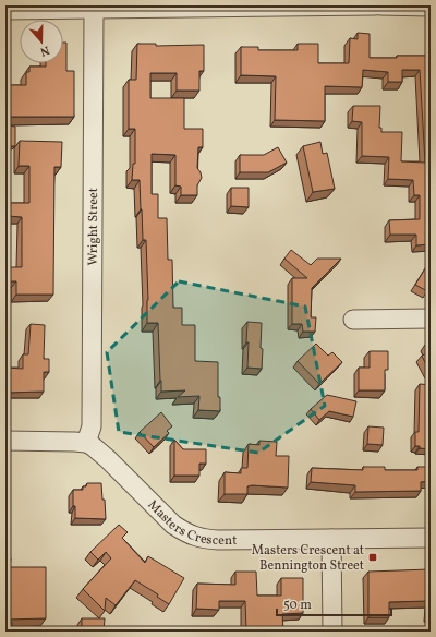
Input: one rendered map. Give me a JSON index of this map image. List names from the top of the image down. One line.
{"streets":{"street":["Wright Street","Masters Crescent"]},"crossings":[["Wright Street","Masters Crescent"]],"places":{"transit":["Masters Crescent at Bennington Street"]},"scale_bar":"50 m","north":"bottom"}
